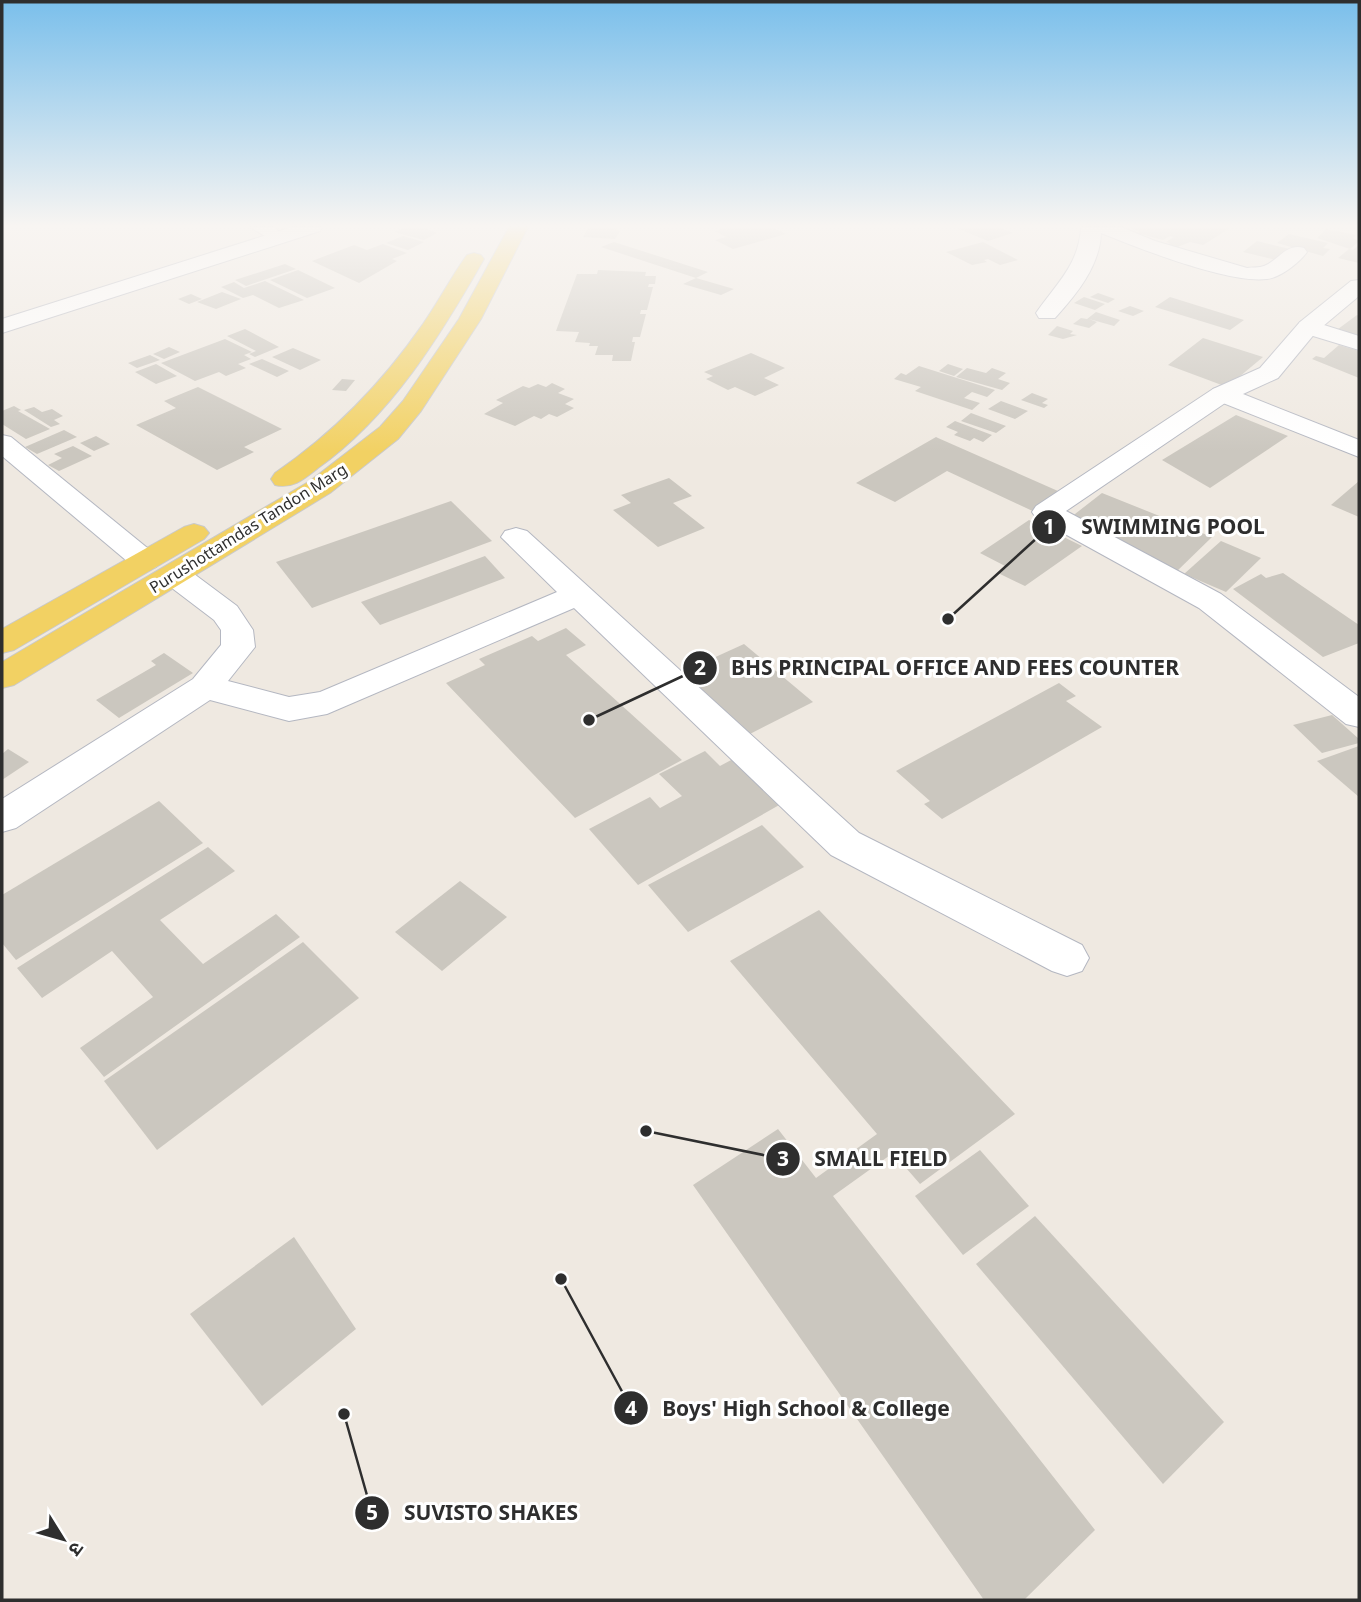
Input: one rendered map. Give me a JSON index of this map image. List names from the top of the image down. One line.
{"streets":{"main road":["Purushottamdas Tandon Marg"]},"places":["SWIMMING POOL","BHS PRINCIPAL OFFICE AND FEES COUNTER","SMALL FIELD","Boys' High School & College","SUVISTO SHAKES"],"north":"bottom right"}
